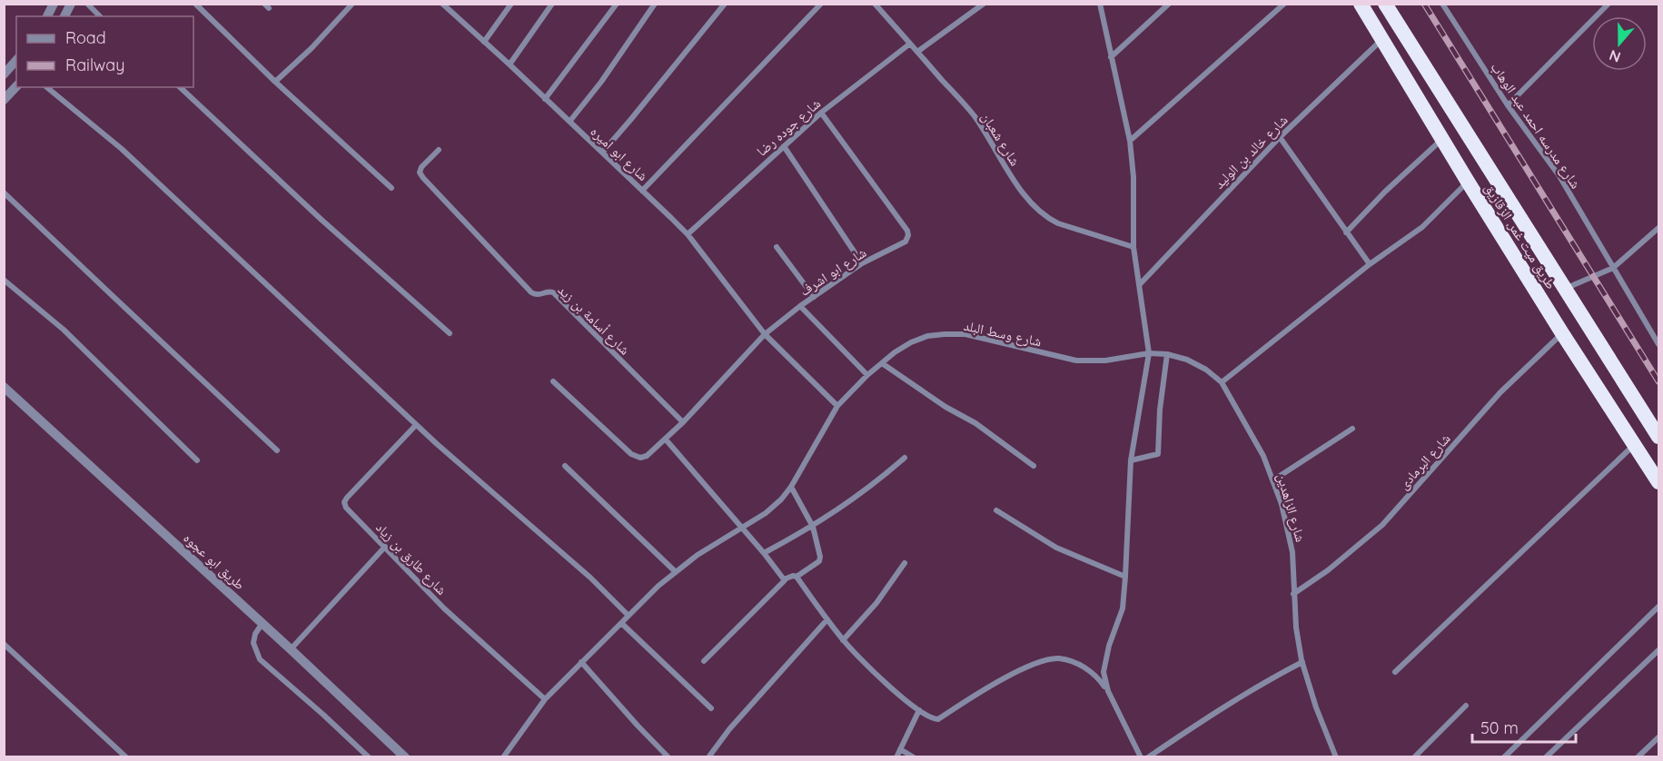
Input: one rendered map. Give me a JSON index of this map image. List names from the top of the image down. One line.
{"streets":{"highway":["طريق ميت غمر, الزقازيق"],"street":["شارع مدرسه احمد عبد الوهاب","شارع جوده رضا","شارع شعبان","شارع خالد بن الوليد","شارع ابو اميره","شارع ابو اشرف","شارع أسامة بن زيد","شارع وسط البلد","شارع البرمادى","شارع الزاهدين","شارع طارق بن زياد","طريق ابو عجوه"]},"crossings":[["شارع جوده رضا","شارع شعبان"],["شارع جوده رضا","شارع ابو اميره"],["شارع جوده رضا","شارع ابو اشرف"],["شارع خالد بن الوليد","طريق ميت غمر, الزقازيق"],["شارع ابو اميره","شارع ابو اشرف"],["شارع ابو اميره","شارع وسط البلد"],["طريق ميت غمر, الزقازيق","شارع البرمادى"],["شارع ابو اشرف","شارع أسامة بن زيد"],["شارع وسط البلد","شارع الزاهدين"],["شارع وسط البلد","شارع طارق بن زياد"],["شارع البرمادى","شارع الزاهدين"]],"legend":["Road","Railway"],"scale_bar":"50 m","north":"bottom"}
